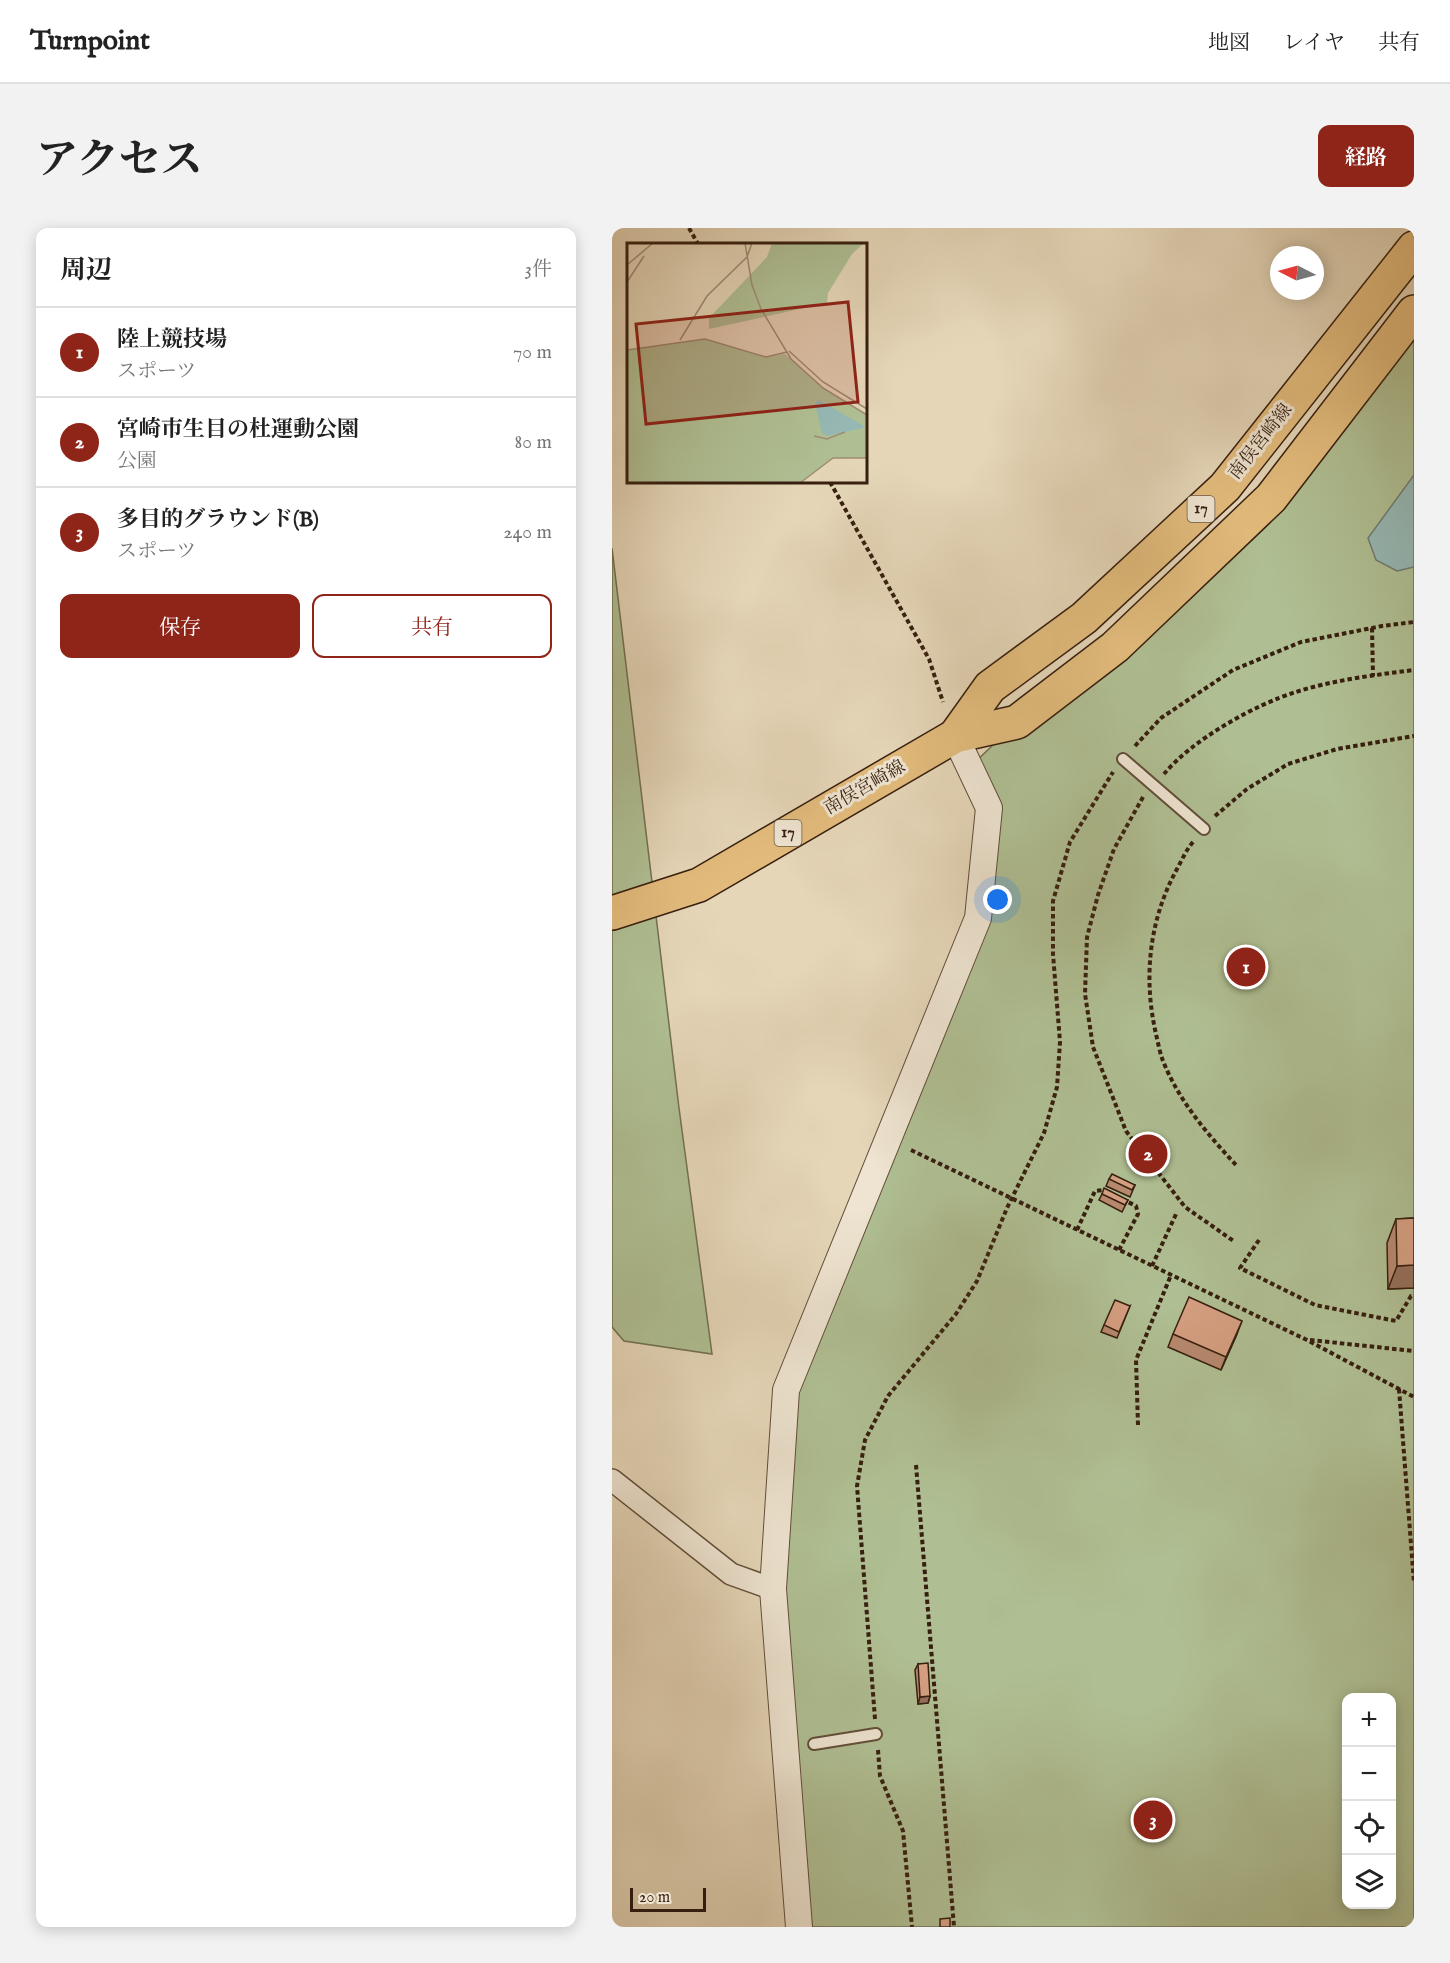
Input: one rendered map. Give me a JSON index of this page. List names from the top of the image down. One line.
{"streets":{"main road":["南俣宮崎線","17"]},"scale_bar":"20 m","north":"left","page":{"header":"Turnpoint","nav":["地図","レイヤ","共有"],"title":"アクセス","buttons":["経路",["保存","共有"]],"heading":["周辺","3件"],"list":[{"mark":"1","name":"陸上競技場","note":"スポーツ","value":"70 m"},{"mark":"2","name":"宮崎市生目の杜運動公園","note":"公園","value":"80 m"},{"mark":"3","name":"多目的グラウンド(B)","note":"スポーツ","value":"240 m"}],"pins":["1","2","3"],"map_buttons":["+","−"],"scale":"20 m"}}
